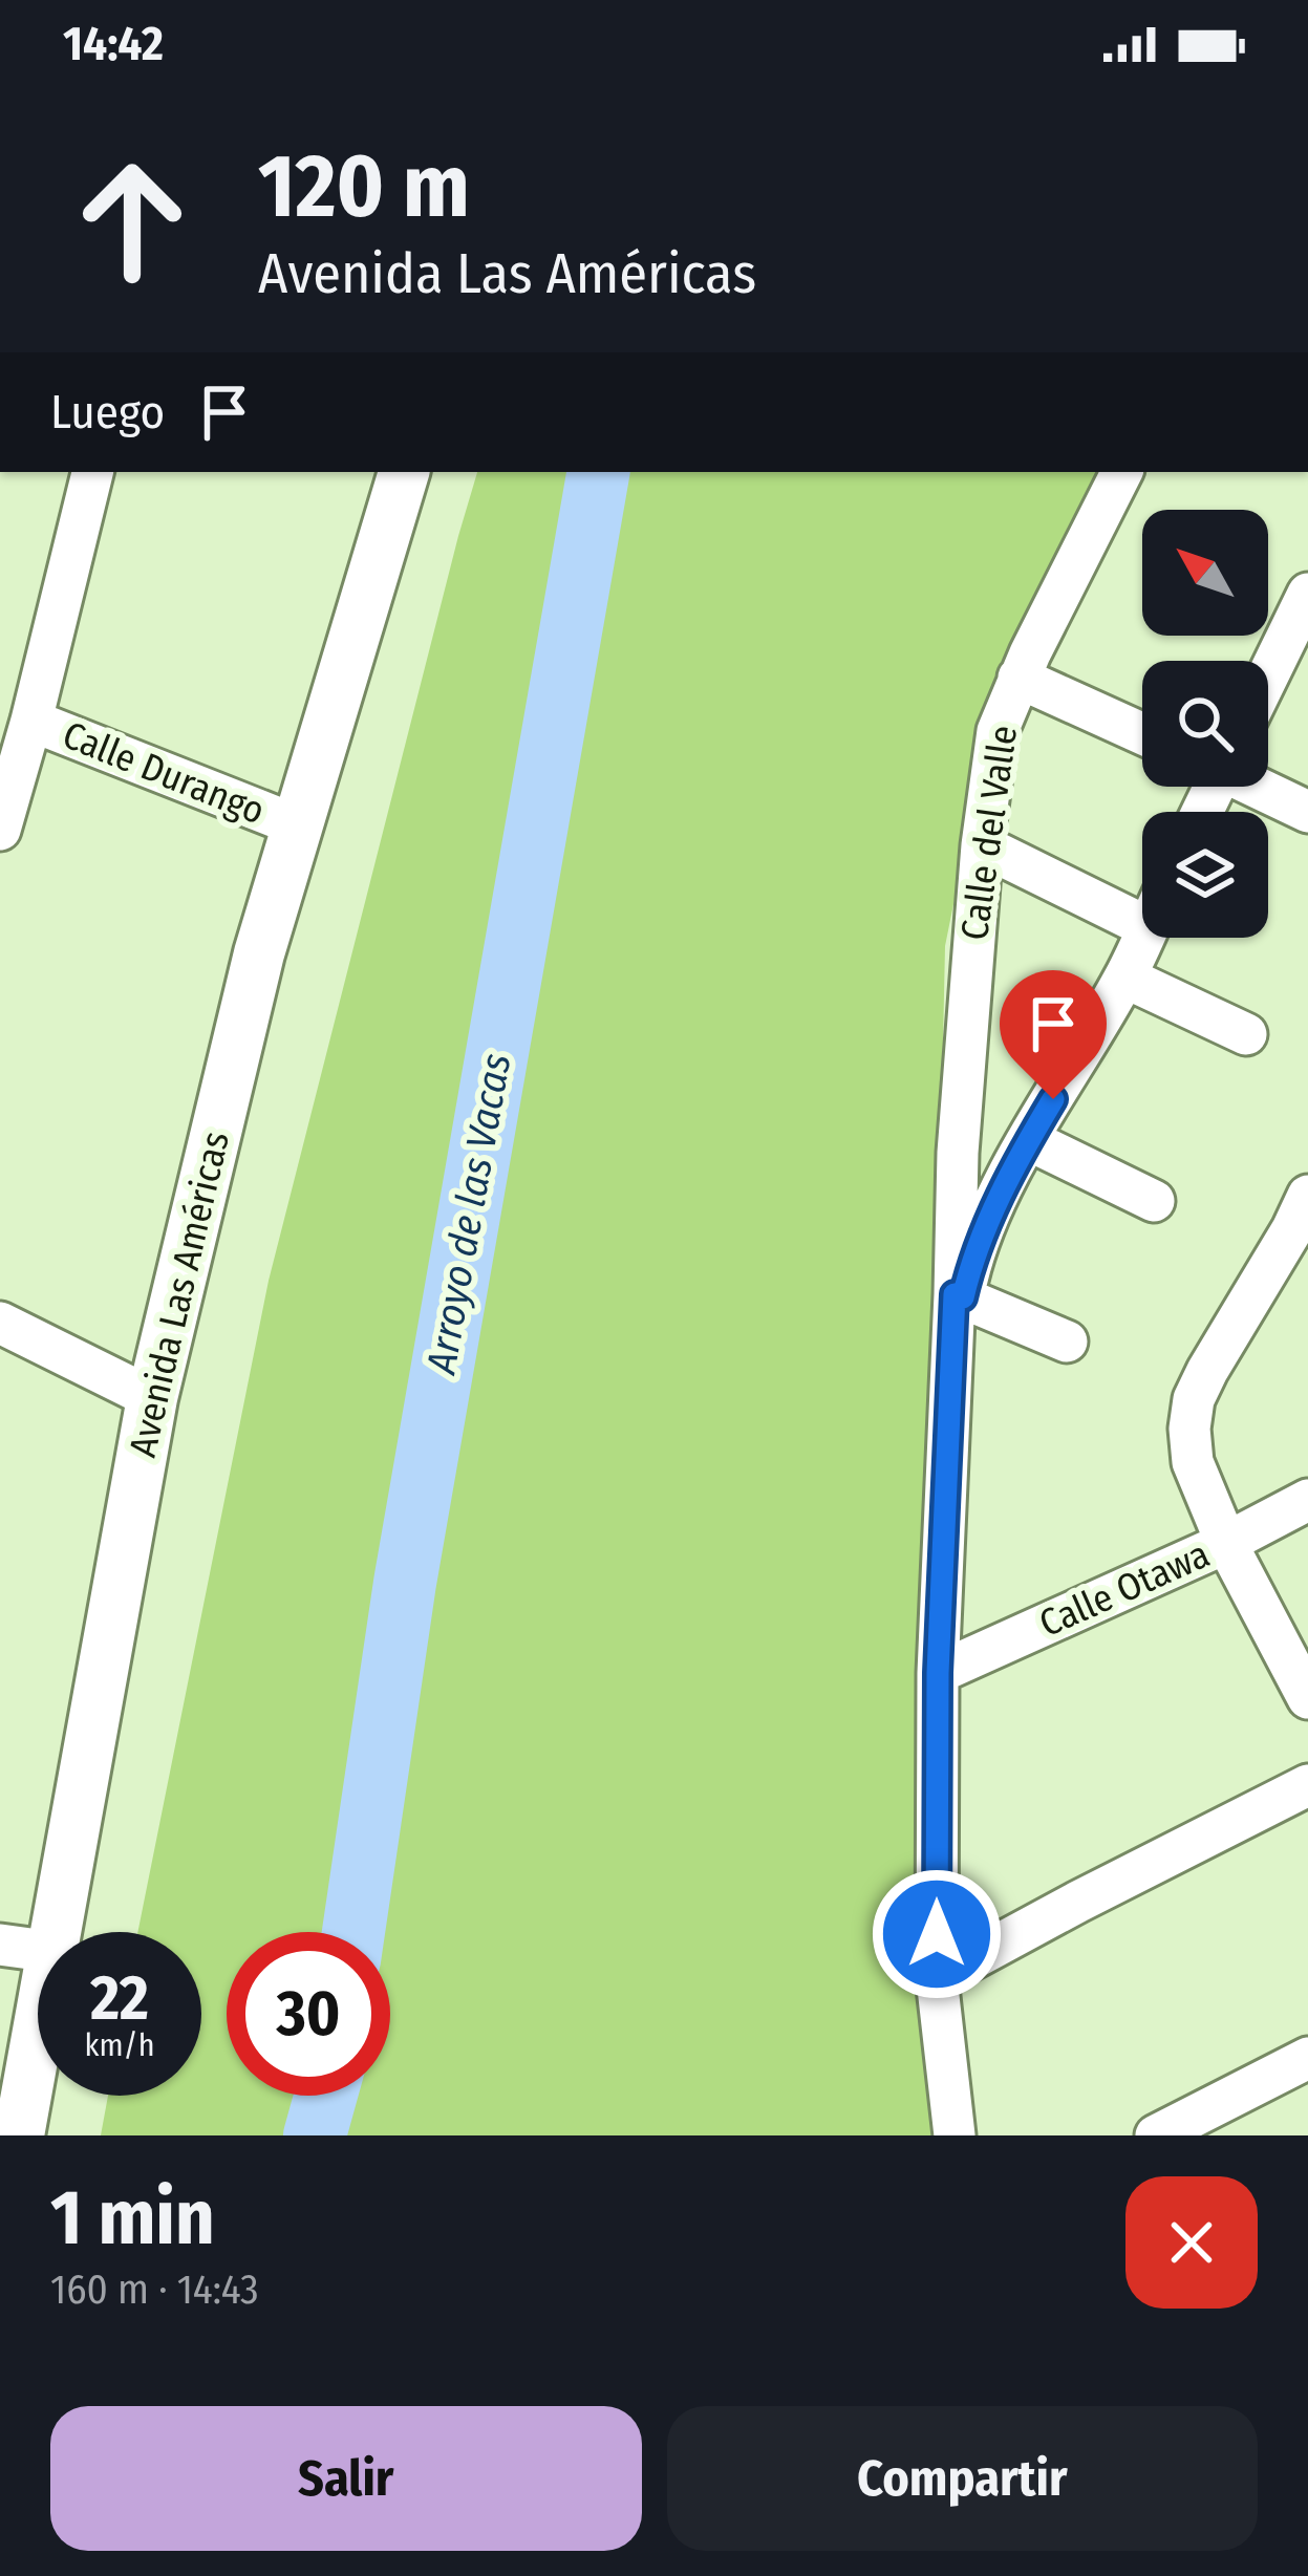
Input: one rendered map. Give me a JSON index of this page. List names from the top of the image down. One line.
{"streets":{"street":["Calle Durango","Calle del Valle","Avenida Las Américas","Calle Otawa"]},"crossings":[["Calle Durango","Avenida Las Américas"],["Calle del Valle","Calle Otawa"]],"water":["Arroyo de las Vacas"],"north":"top left","page":{"status":"14:42","turn":["120 m","Avenida Las Américas"],"then":"Luego","speed":"22 km/h","limit":"30","heading":["1 min","160 m · 14:43"],"buttons":["Salir","Compartir"]}}
